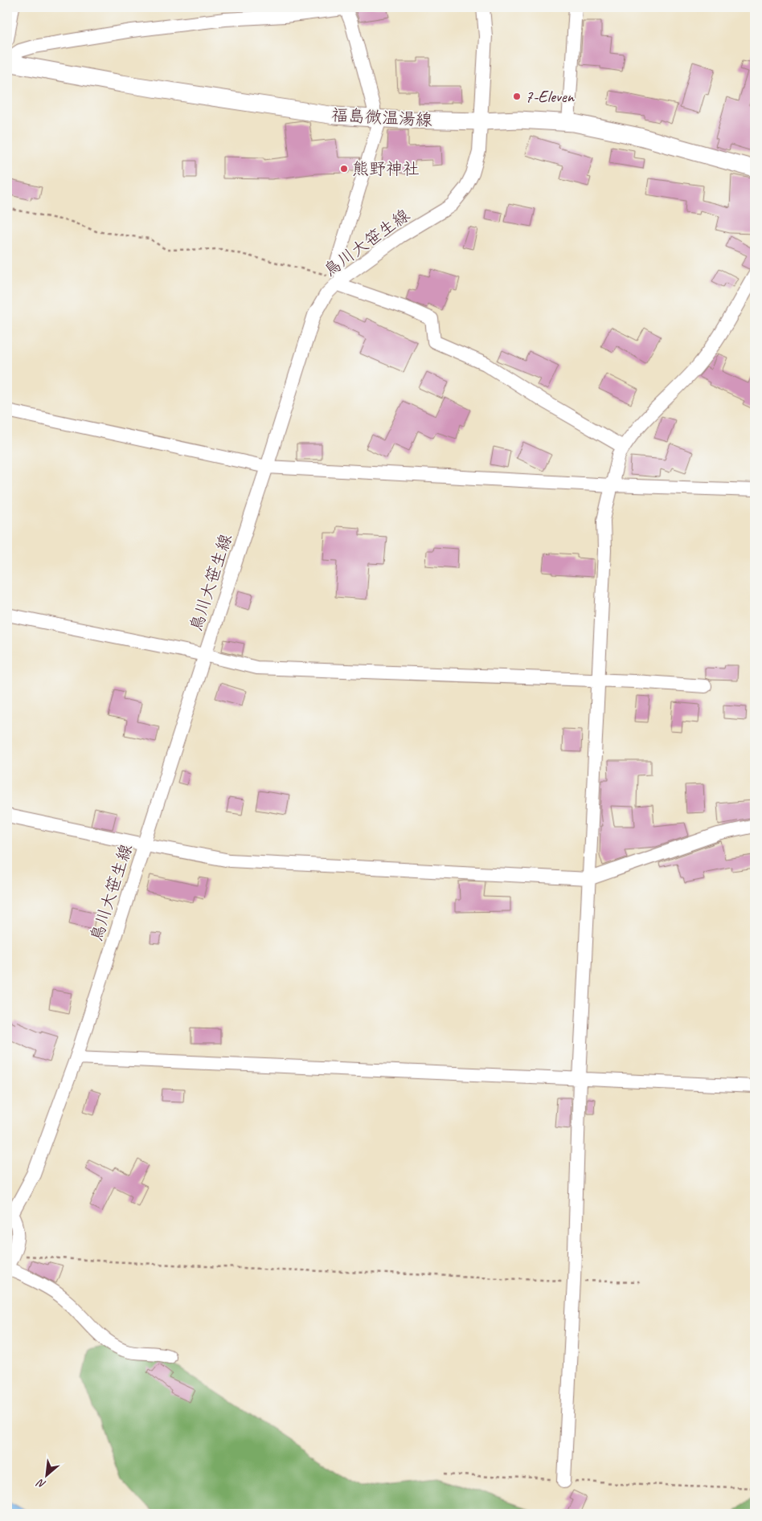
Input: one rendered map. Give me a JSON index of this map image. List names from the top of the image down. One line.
{"streets":{"main road":["福島微温湯線"],"street":["鳥川大笹生線"]},"crossings":[["福島微温湯線","鳥川大笹生線"]],"places":["7-Eleven","熊野神社"],"north":"bottom left"}
